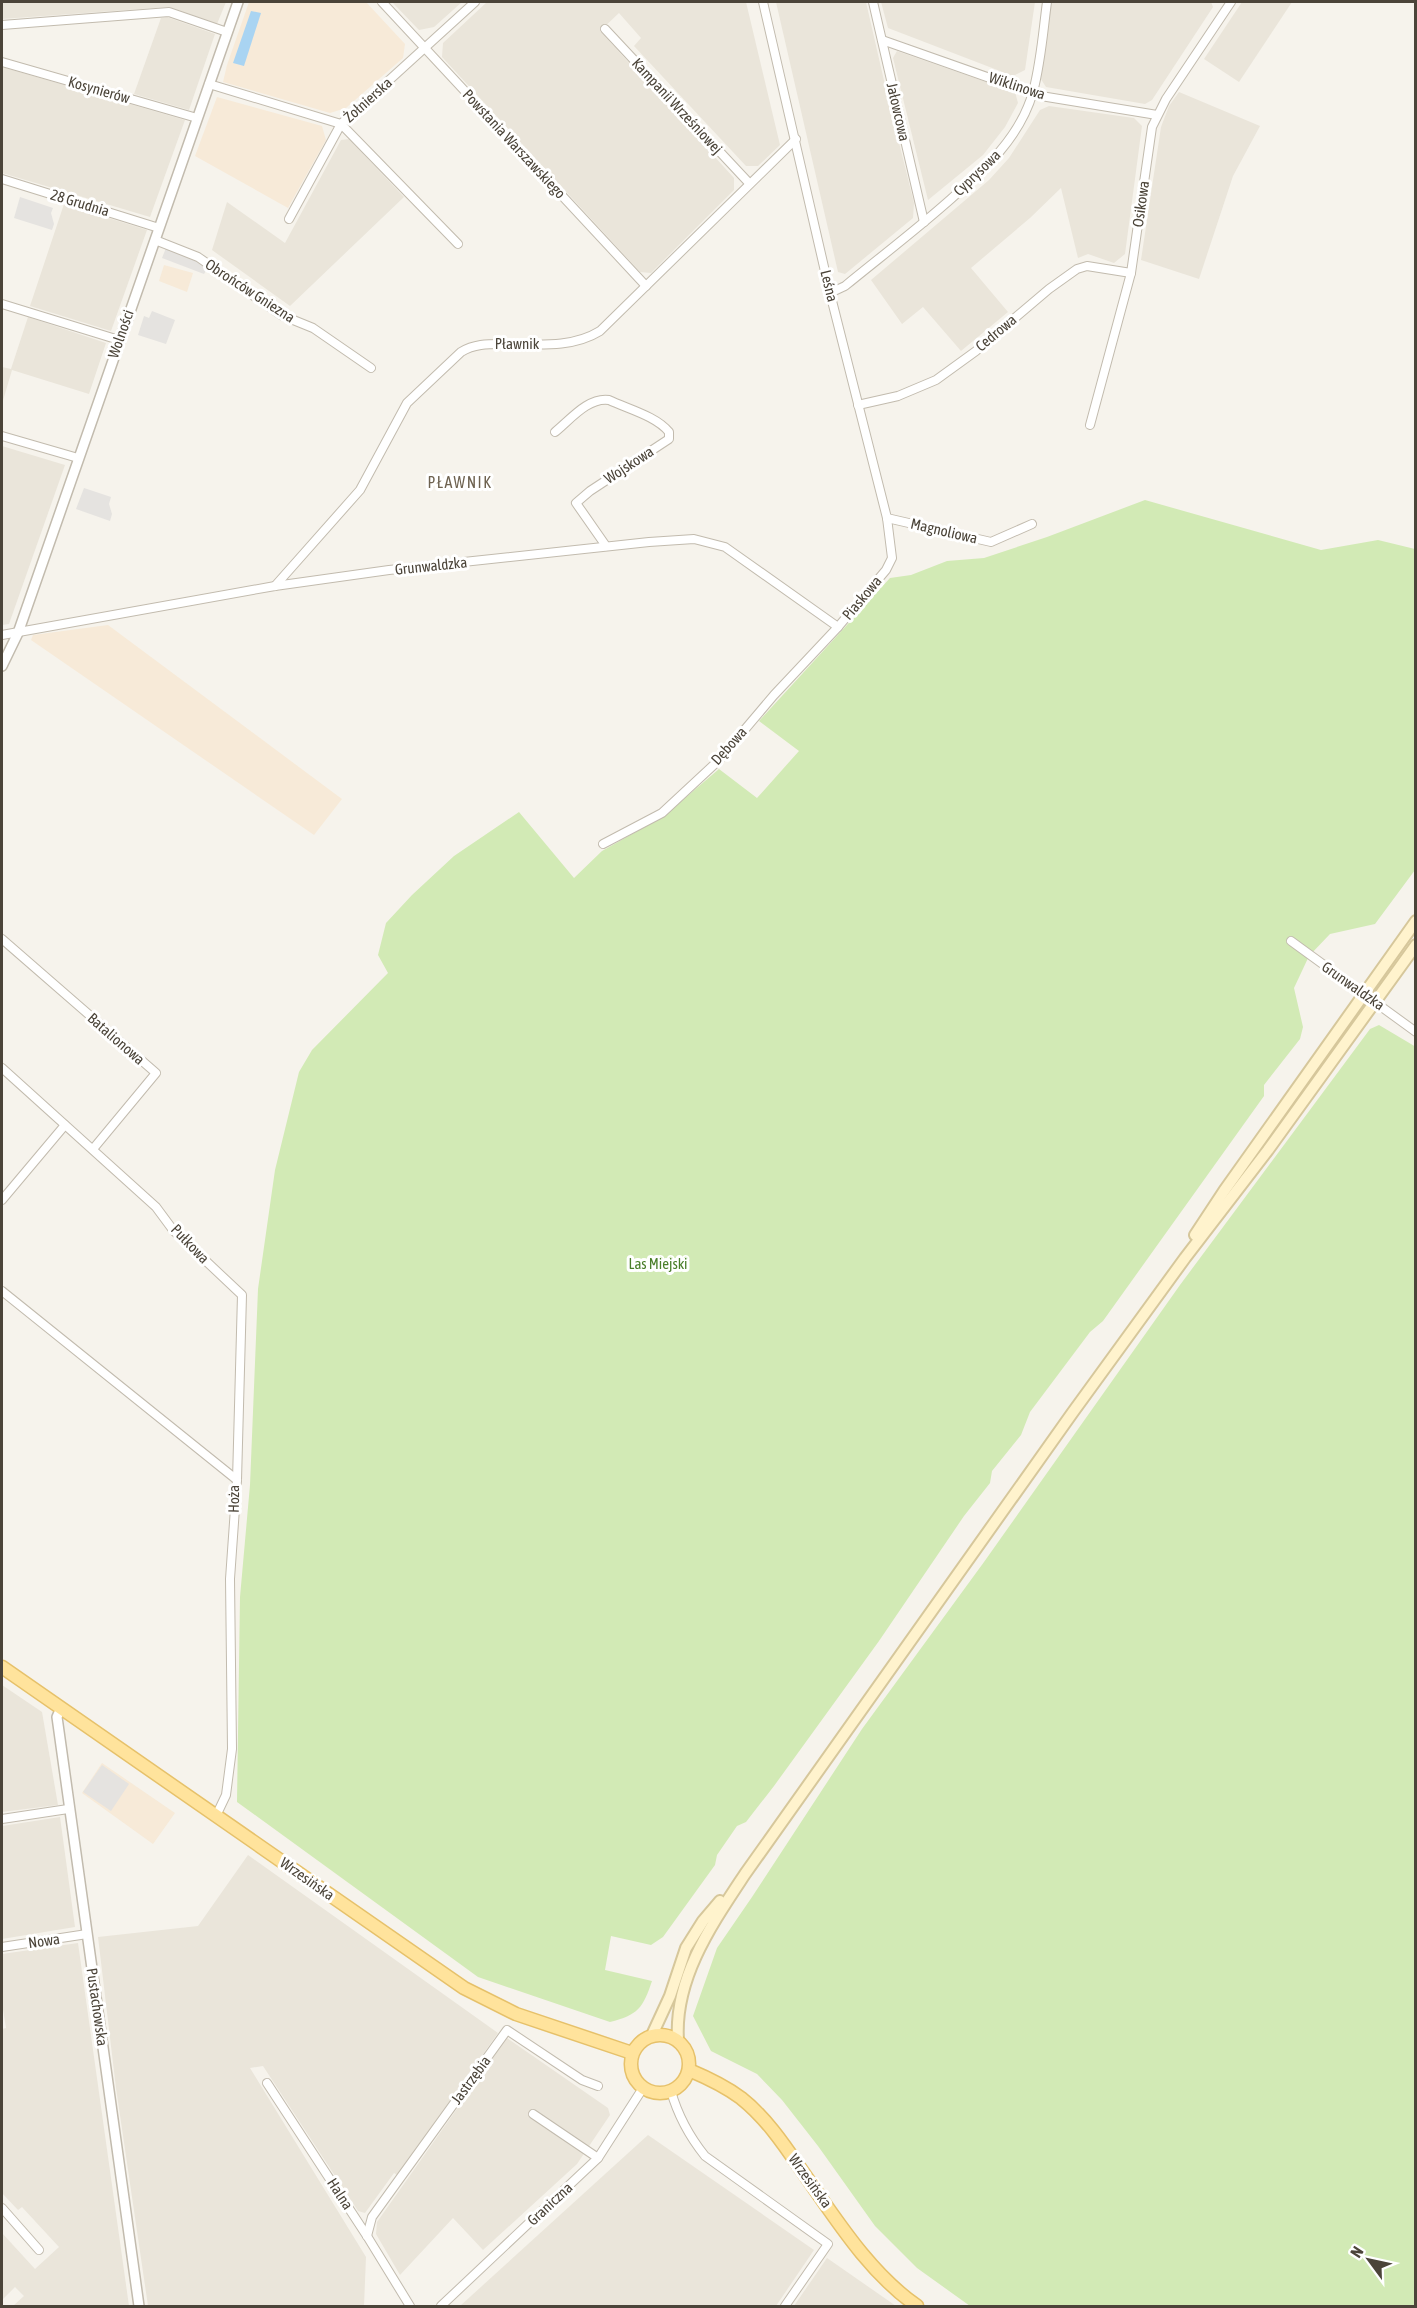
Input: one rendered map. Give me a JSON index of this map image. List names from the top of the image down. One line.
{"streets":{"main road":["Wrzesińska"],"street":["Wiklinowa","Kosynierów","Żołnierska","Kampanii Wrześniowej","Jałowcowa","Powstania Warszawskiego","Cyprysowa","28 Grudnia","Osikowa","Leśna","Obrońców Gniezna","Cedrowa","Wolności","Pławnik","Wojskowa","Magnoliowa","Grunwaldzka","Piaskowa","Dębowa","Batalionowa","Pułkowa","Hoża","Nowa","Pustachowska","Jastrzębia","Halna","Graniczna"]},"crossings":[["Wiklinowa","Jałowcowa"],["Wiklinowa","Cyprysowa"],["Wiklinowa","Osikowa"],["Kosynierów","Wolności"],["Żołnierska","Powstania Warszawskiego"],["Kampanii Wrześniowej","Pławnik"],["Jałowcowa","Cyprysowa"],["Powstania Warszawskiego","Pławnik"],["Cyprysowa","Leśna"],["28 Grudnia","Wolności"],["Osikowa","Cedrowa"],["Leśna","Cedrowa"],["Leśna","Pławnik"],["Leśna","Magnoliowa"],["Leśna","Piaskowa"],["Obrońców Gniezna","Wolności"],["Wolności","Grunwaldzka"],["Pławnik","Grunwaldzka"],["Wojskowa","Grunwaldzka"],["Grunwaldzka","Piaskowa"],["Grunwaldzka","Dębowa"],["Piaskowa","Dębowa"],["Batalionowa","Pułkowa"],["Pułkowa","Hoża"],["Hoża","Wrzesińska"],["Wrzesińska","Pustachowska"],["Wrzesińska","Graniczna"],["Nowa","Pustachowska"],["Jastrzębia","Halna"]],"districts":["PŁAWNIK"],"parks":["Las Miejski"],"north":"top left"}
